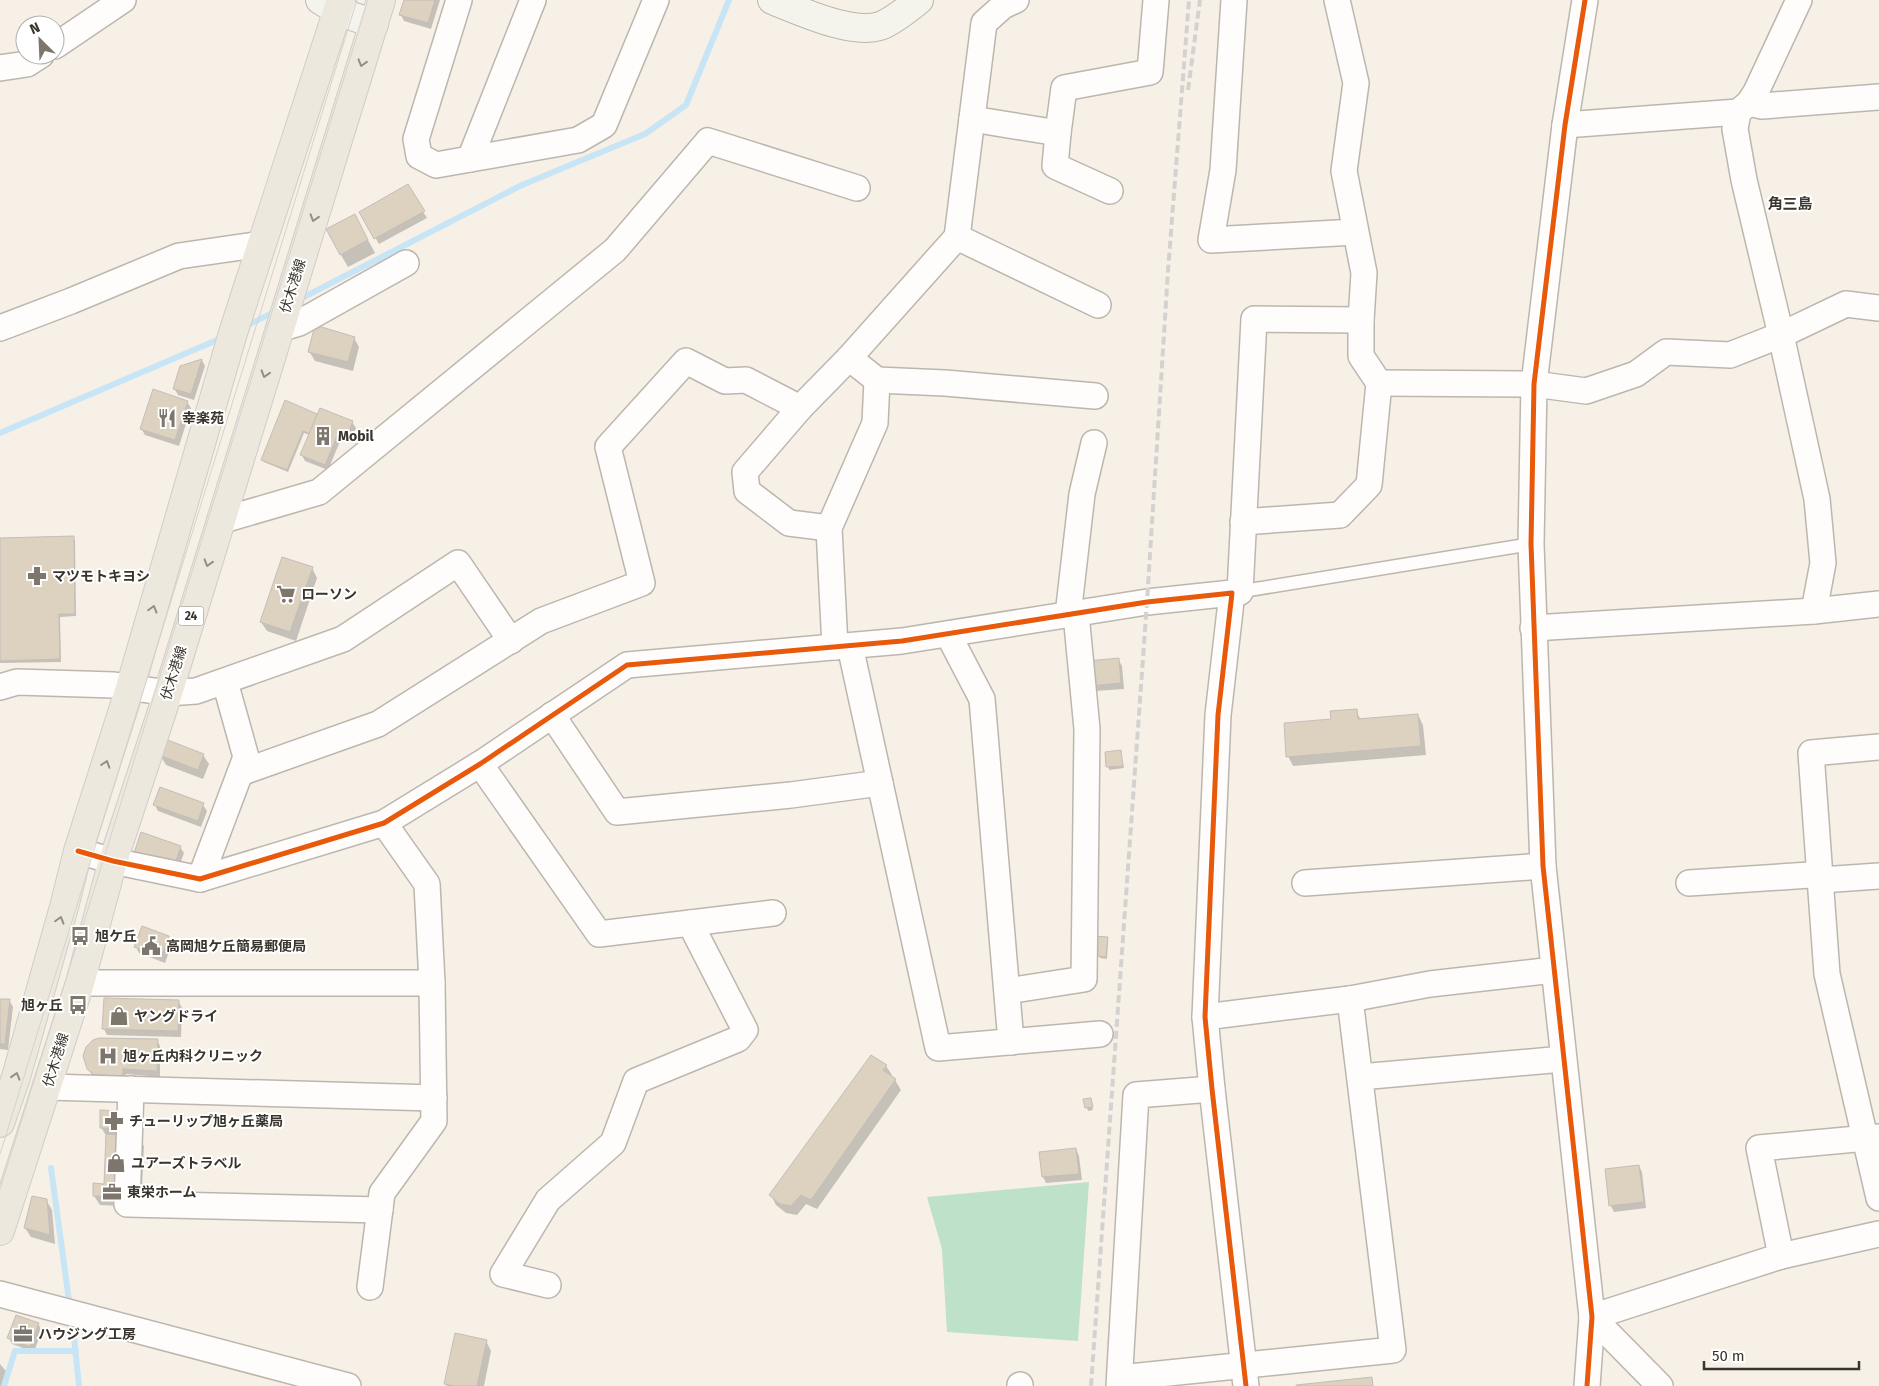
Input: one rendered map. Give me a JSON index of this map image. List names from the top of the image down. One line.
{"streets":{"main road":["伏木港線","24"]},"districts":["角三島"],"places":{"restaurant":["幸楽苑"],"building":["Mobil"],"pharmacy":["マツモトキヨシ","チューリップ旭ヶ丘薬局"],"supermarket":["ローソン"],"bus stop":["旭ケ丘","旭ヶ丘"],"public building":["高岡旭ケ丘簡易郵便局"],"shop":["ヤングドライ","ユアーズトラベル"],"hospital":["旭ヶ丘内科クリニック"],"office":["東栄ホーム","ハウジング工房"]},"scale_bar":"50 m","north":"top left"}
